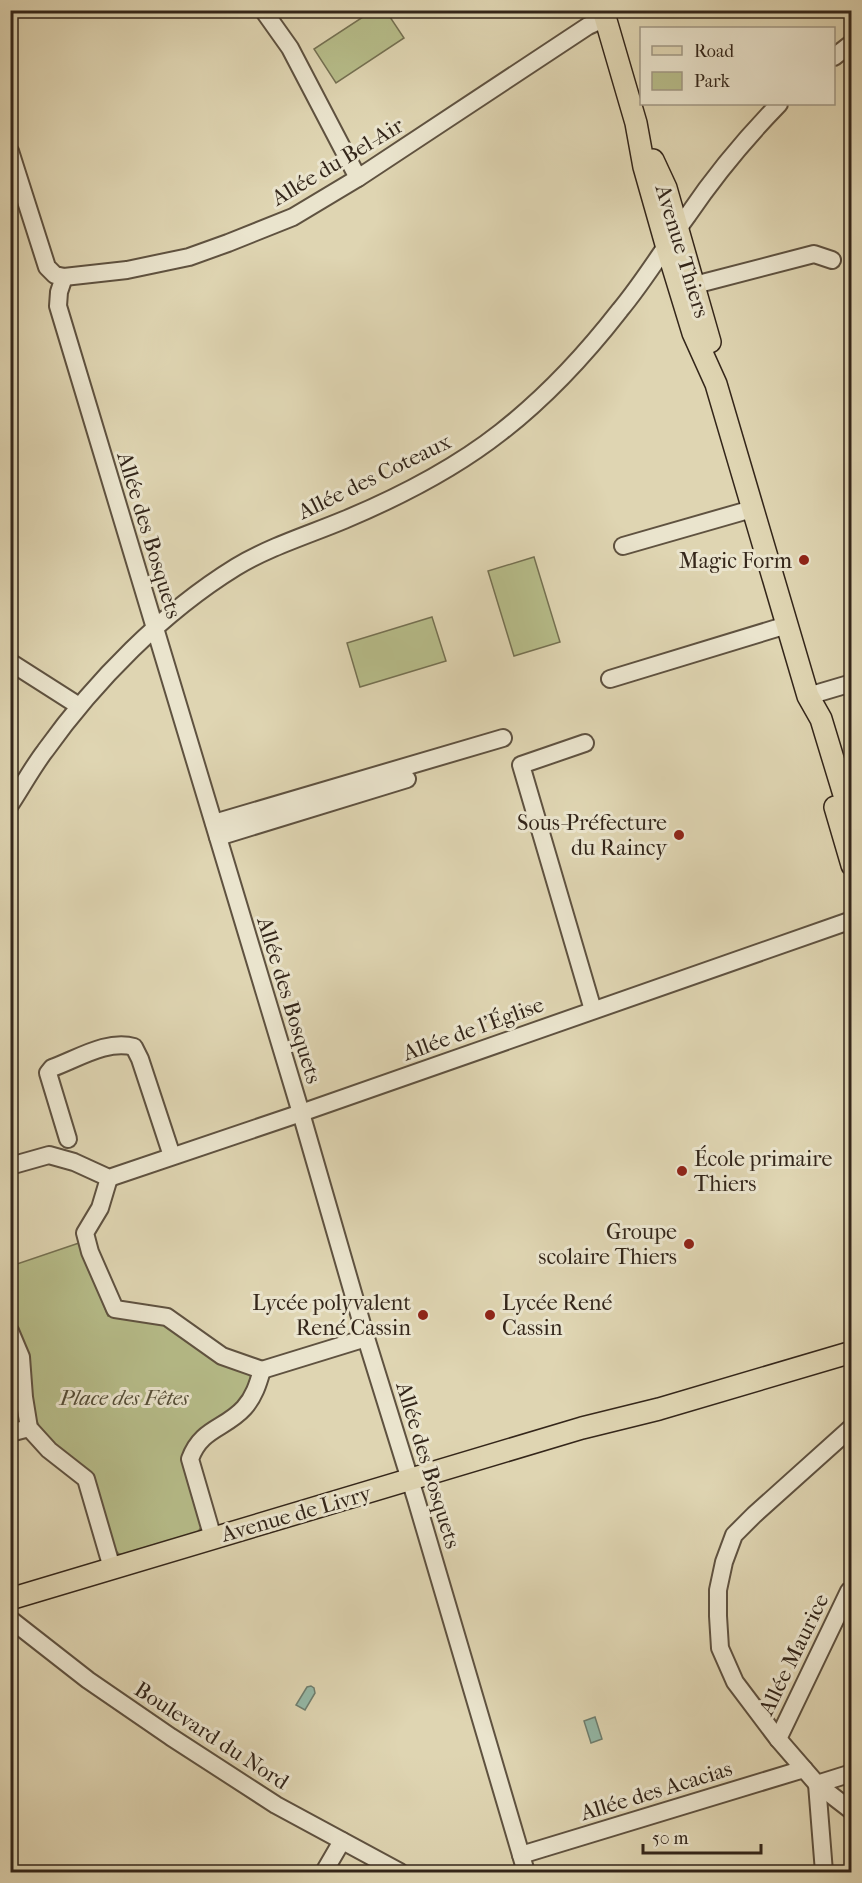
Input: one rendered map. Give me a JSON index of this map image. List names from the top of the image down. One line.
{"streets":{"main road":["Avenue Thiers","Avenue de Livry"],"street":["Allée du Bel-Air","Allée des Coteaux","Allée des Bosquets","Allée de l'Église","Allée Maurice","Boulevard du Nord","Allée des Acacias"]},"crossings":[["Allée du Bel-Air","Avenue Thiers"],["Allée du Bel-Air","Allée des Bosquets"],["Avenue Thiers","Allée des Coteaux"],["Allée des Coteaux","Allée des Bosquets"],["Allée des Bosquets","Allée de l'Église"],["Allée des Bosquets","Avenue de Livry"],["Allée des Bosquets","Allée des Acacias"]],"parks":["Place des Fêtes"],"places":["Magic Form","Sous-Préfecture du Raincy","École primaire Thiers","Groupe scolaire Thiers","Lycée polyvalent René Cassin","Lycée René Cassin"],"legend":["Road","Park"],"scale_bar":"50 m"}
